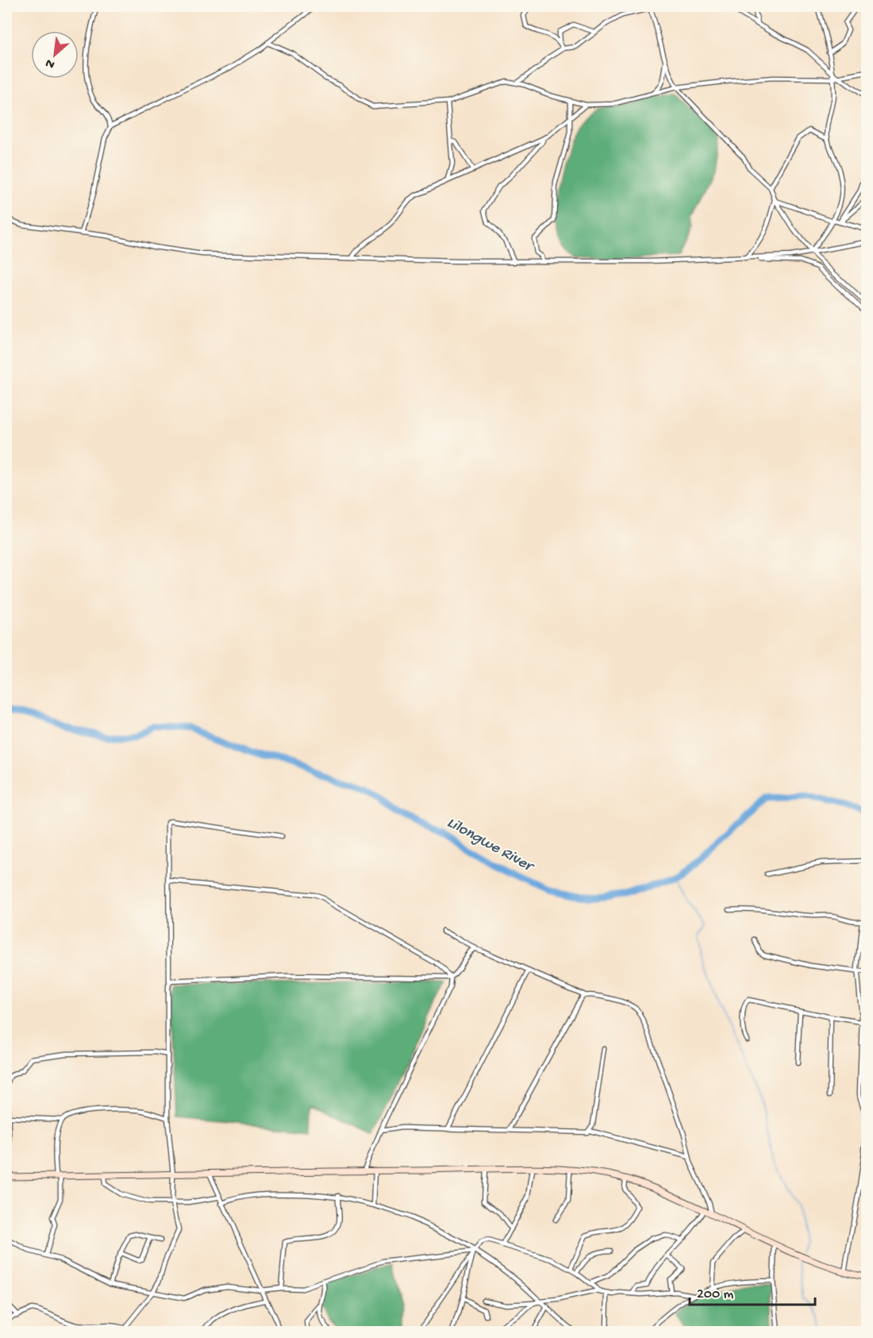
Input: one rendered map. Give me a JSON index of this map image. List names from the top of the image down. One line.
{"water":["Lilongwe River"],"scale_bar":"200 m","north":"bottom left"}
